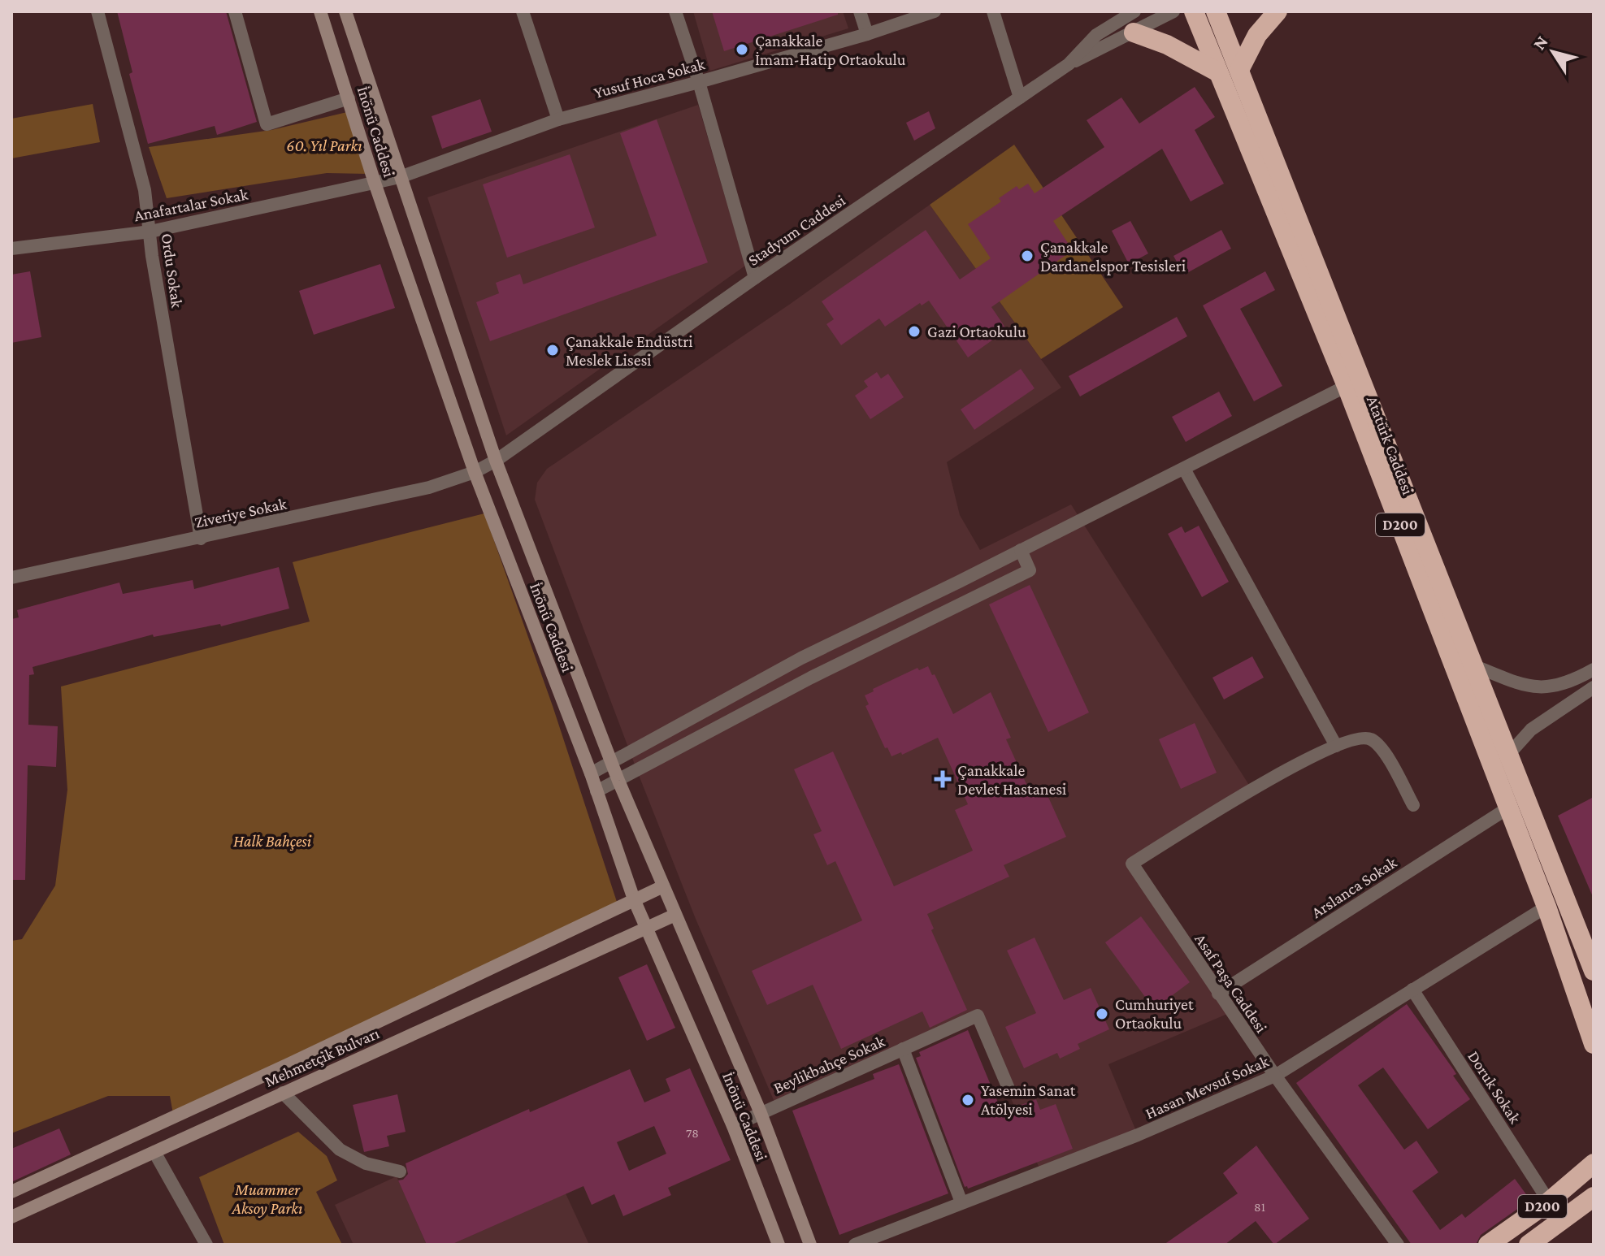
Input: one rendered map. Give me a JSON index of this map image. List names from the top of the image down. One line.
{"streets":{"highway":["Atatürk Caddesi","D200"],"main road":["İnönü Caddesi","Mehmetçik Bulvarı"],"street":["Yusuf Hoca Sokak","Anafartalar Sokak","Stadyum Caddesi","Ordu Sokak","Ziveriye Sokak","Arslanca Sokak","Asaf Paşa Caddesi","Beylikbahçe Sokak","Hasan Mevsuf Sokak","Doruk Sokak"]},"crossings":[["Yusuf Hoca Sokak","İnönü Caddesi"],["Yusuf Hoca Sokak","Anafartalar Sokak"],["İnönü Caddesi","Anafartalar Sokak"],["İnönü Caddesi","Stadyum Caddesi"],["İnönü Caddesi","Ziveriye Sokak"],["İnönü Caddesi","Mehmetçik Bulvarı"],["İnönü Caddesi","Beylikbahçe Sokak"],["Anafartalar Sokak","Ordu Sokak"],["Stadyum Caddesi","Ziveriye Sokak"],["Ordu Sokak","Ziveriye Sokak"],["Atatürk Caddesi","Arslanca Sokak"],["Atatürk Caddesi","Hasan Mevsuf Sokak"],["D200","Doruk Sokak"],["Arslanca Sokak","Asaf Paşa Caddesi"],["Asaf Paşa Caddesi","Hasan Mevsuf Sokak"],["Beylikbahçe Sokak","Hasan Mevsuf Sokak"],["Hasan Mevsuf Sokak","Doruk Sokak"]],"parks":["60. Yıl Parkı","Halk Bahçesi","Muammer Aksoy Parkı"],"places":{"other":["Çanakkale İmam-Hatip Ortaokulu","Çanakkale Dardanelspor Tesisleri","Gazi Ortaokulu","Çanakkale Endüstri Meslek Lisesi","Cumhuriyet Ortaokulu","Yasemin Sanat Atölyesi"],"health":["Çanakkale Devlet Hastanesi"]},"house_numbers":["78","81"],"north":"top left"}
